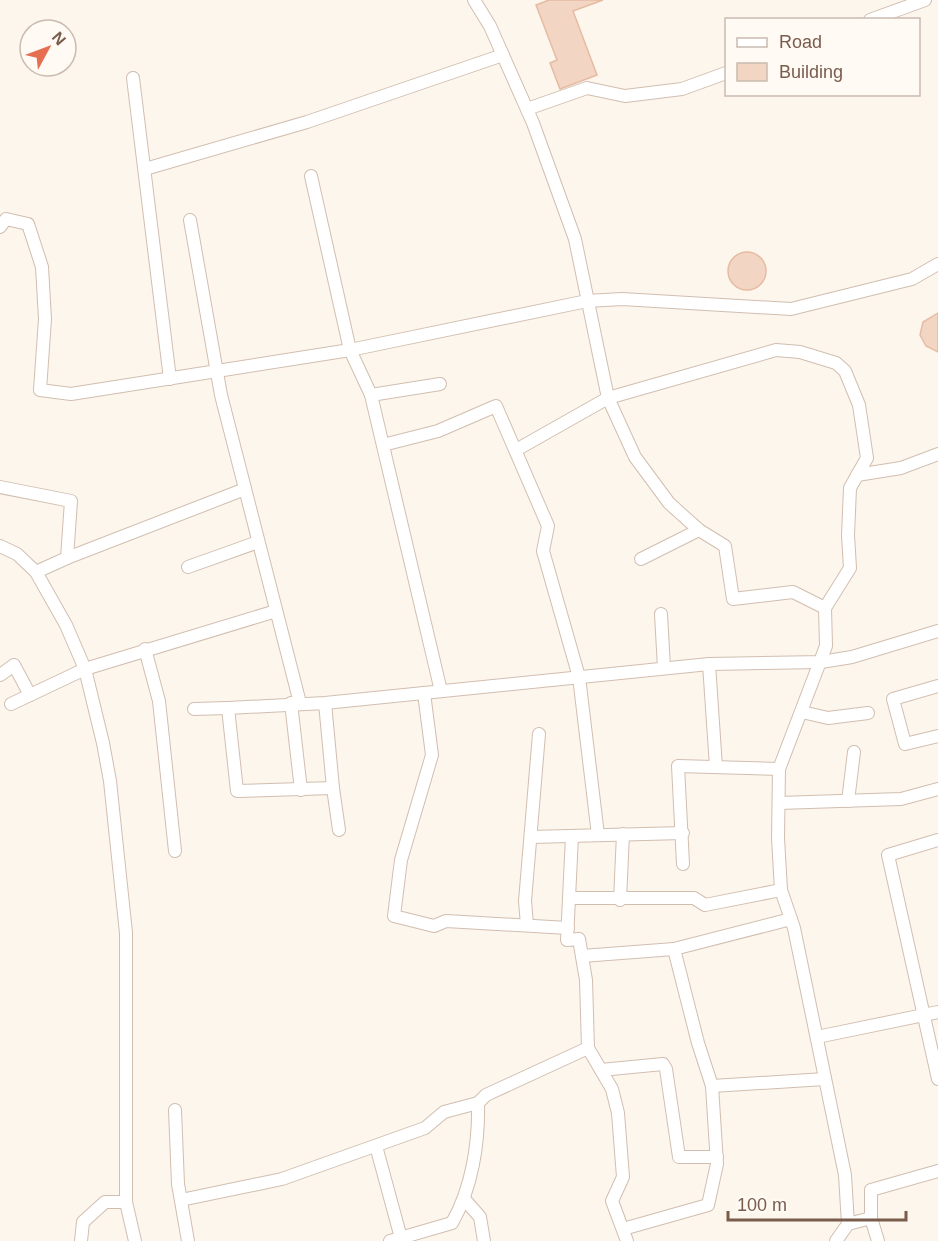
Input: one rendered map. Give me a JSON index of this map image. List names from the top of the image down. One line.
{"legend":["Road","Building"],"scale_bar":"100 m","north":"top right"}
